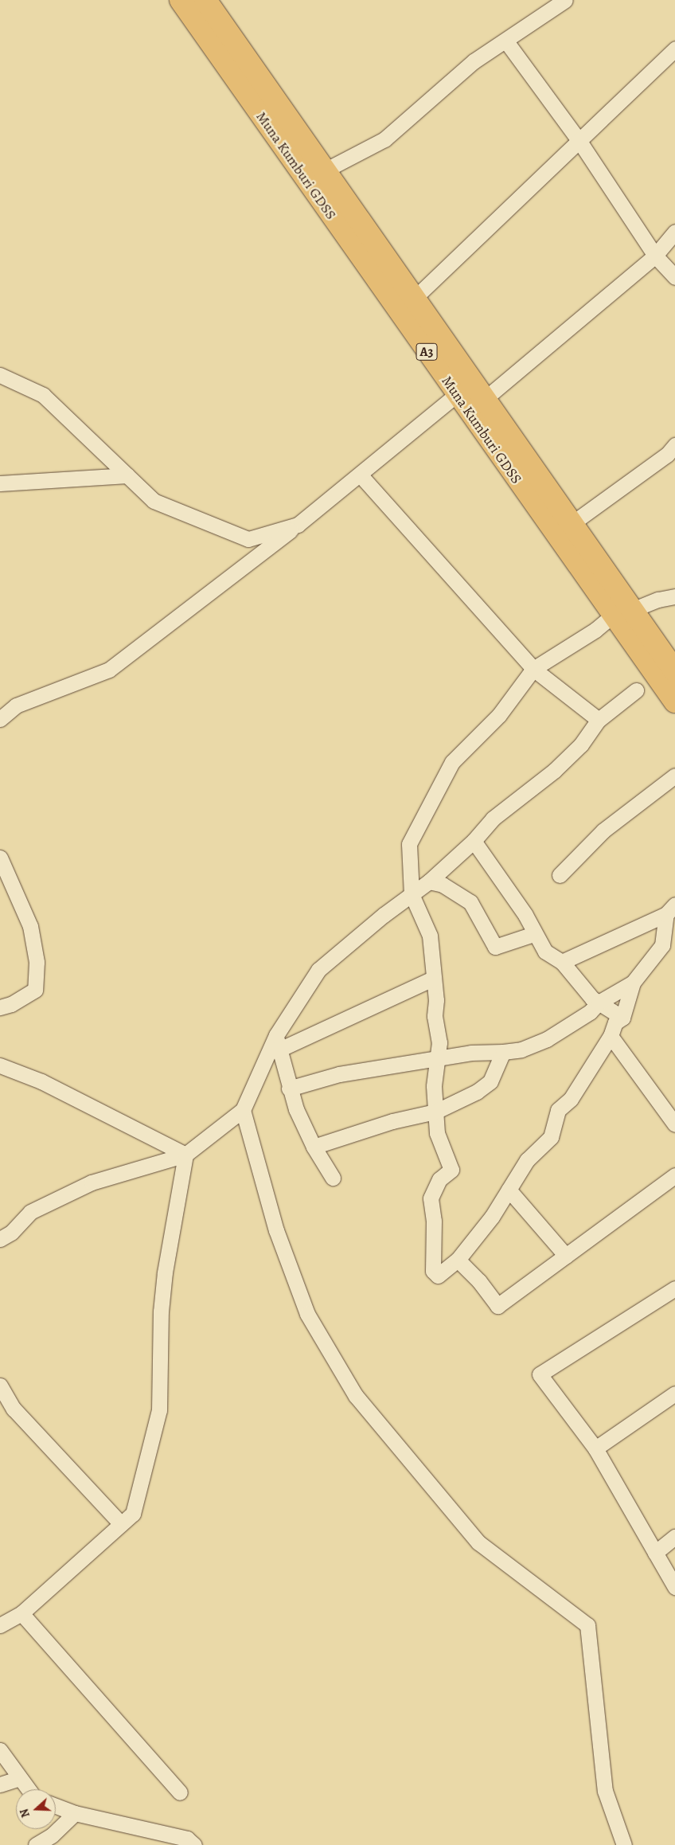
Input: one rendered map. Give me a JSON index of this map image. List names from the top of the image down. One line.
{"streets":{"highway":["Muna Kumburi GDSS","A3"]},"north":"left"}
